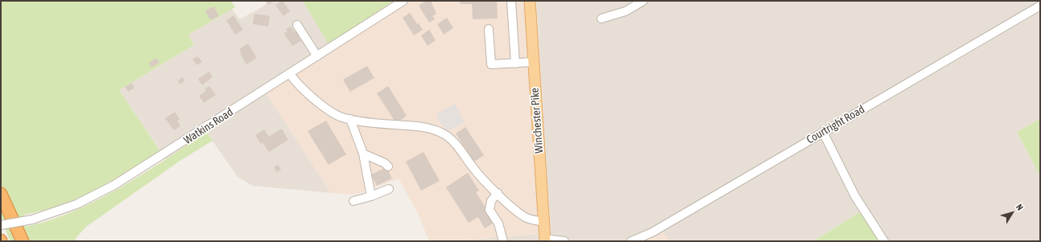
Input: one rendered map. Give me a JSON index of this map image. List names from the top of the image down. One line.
{"streets":{"main road":["Winchester Pike"],"street":["Courtright Road","Watkins Road"]},"north":"top right"}
